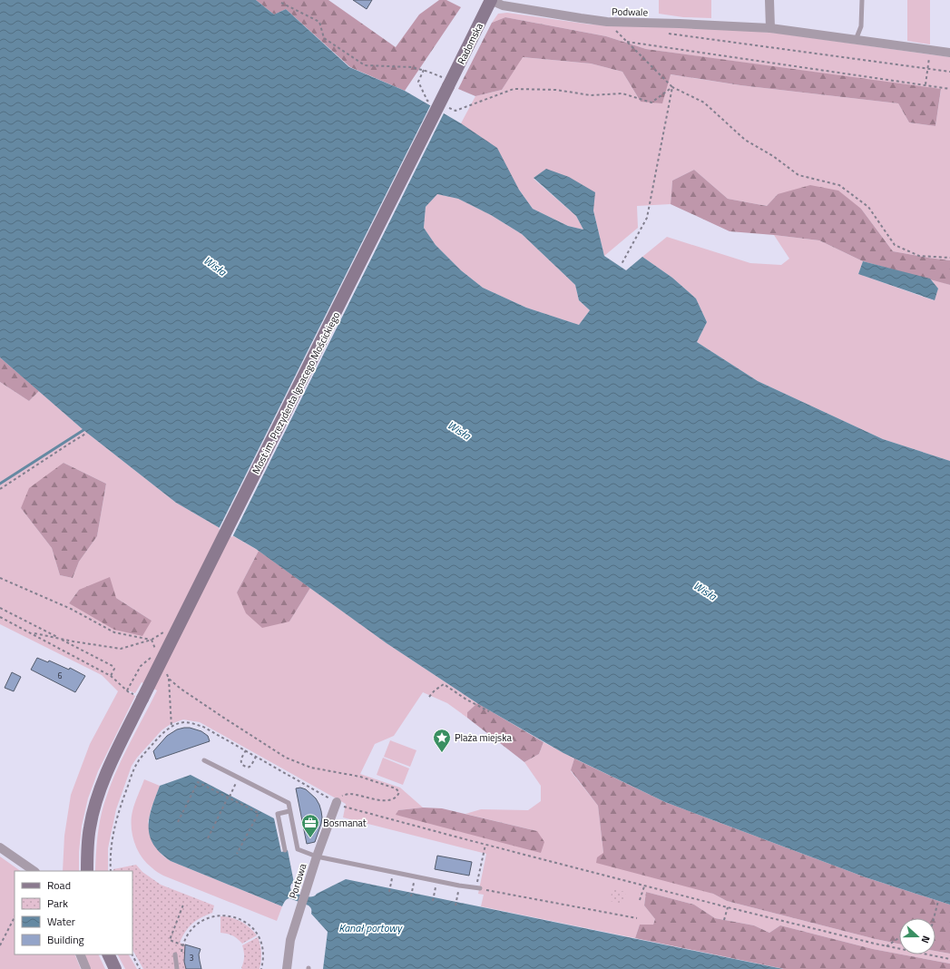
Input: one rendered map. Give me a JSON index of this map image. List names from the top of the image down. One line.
{"streets":{"main road":["Radomska","Most im. Prezydenta Ignacego Mościckiego"],"street":["Podwale","Portowa"]},"crossings":[["Podwale","Radomska"],["Radomska","Most im. Prezydenta Ignacego Mościckiego"]],"water":["Wisła","Kanał portowy"],"places":{"place":["Plaża miejska"],"office":["Bosmanat"]},"house_numbers":["6","3"],"legend":["Road","Park","Water","Building"],"north":"right"}
